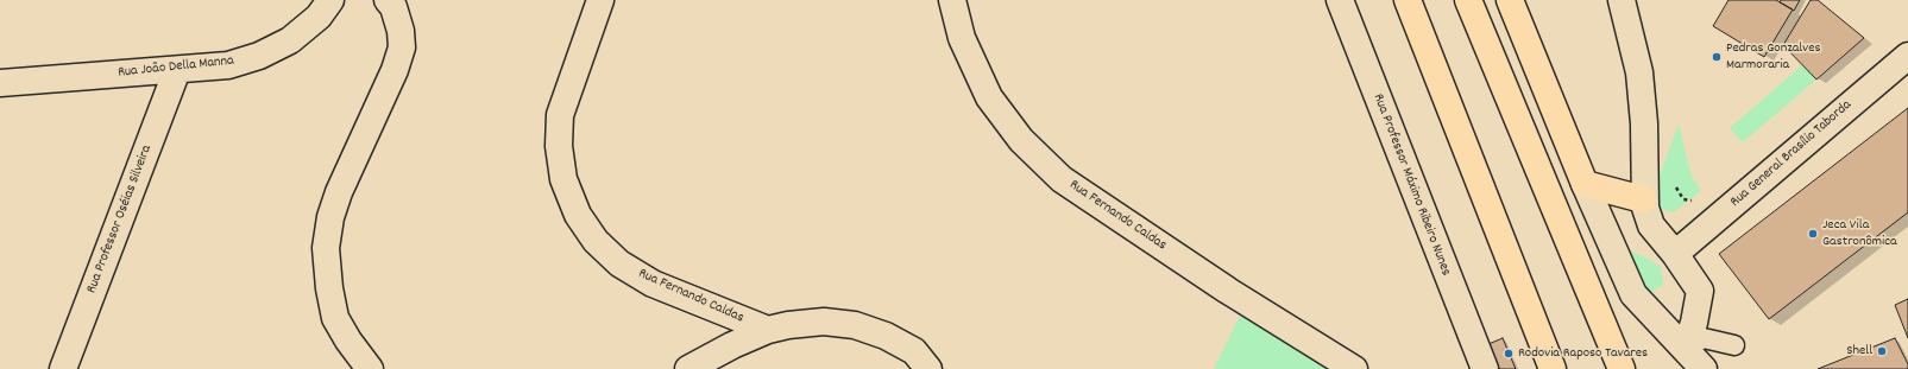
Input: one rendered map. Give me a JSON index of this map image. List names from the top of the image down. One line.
{"streets":{"street":["Rua João Della Manna","Rua General Brasílio Taborda","Rua Professor Máximo Ribeiro Nunes","Rua Fernando Caldas","Rua Professor Oséias Silveira"]},"crossings":[["Rua João Della Manna","Rua Professor Oséias Silveira"]],"places":["Pedras Gonzalves Marmoraria","Jeca Vila Gastronômica","Shell","Rodovia Raposo Tavares"]}
